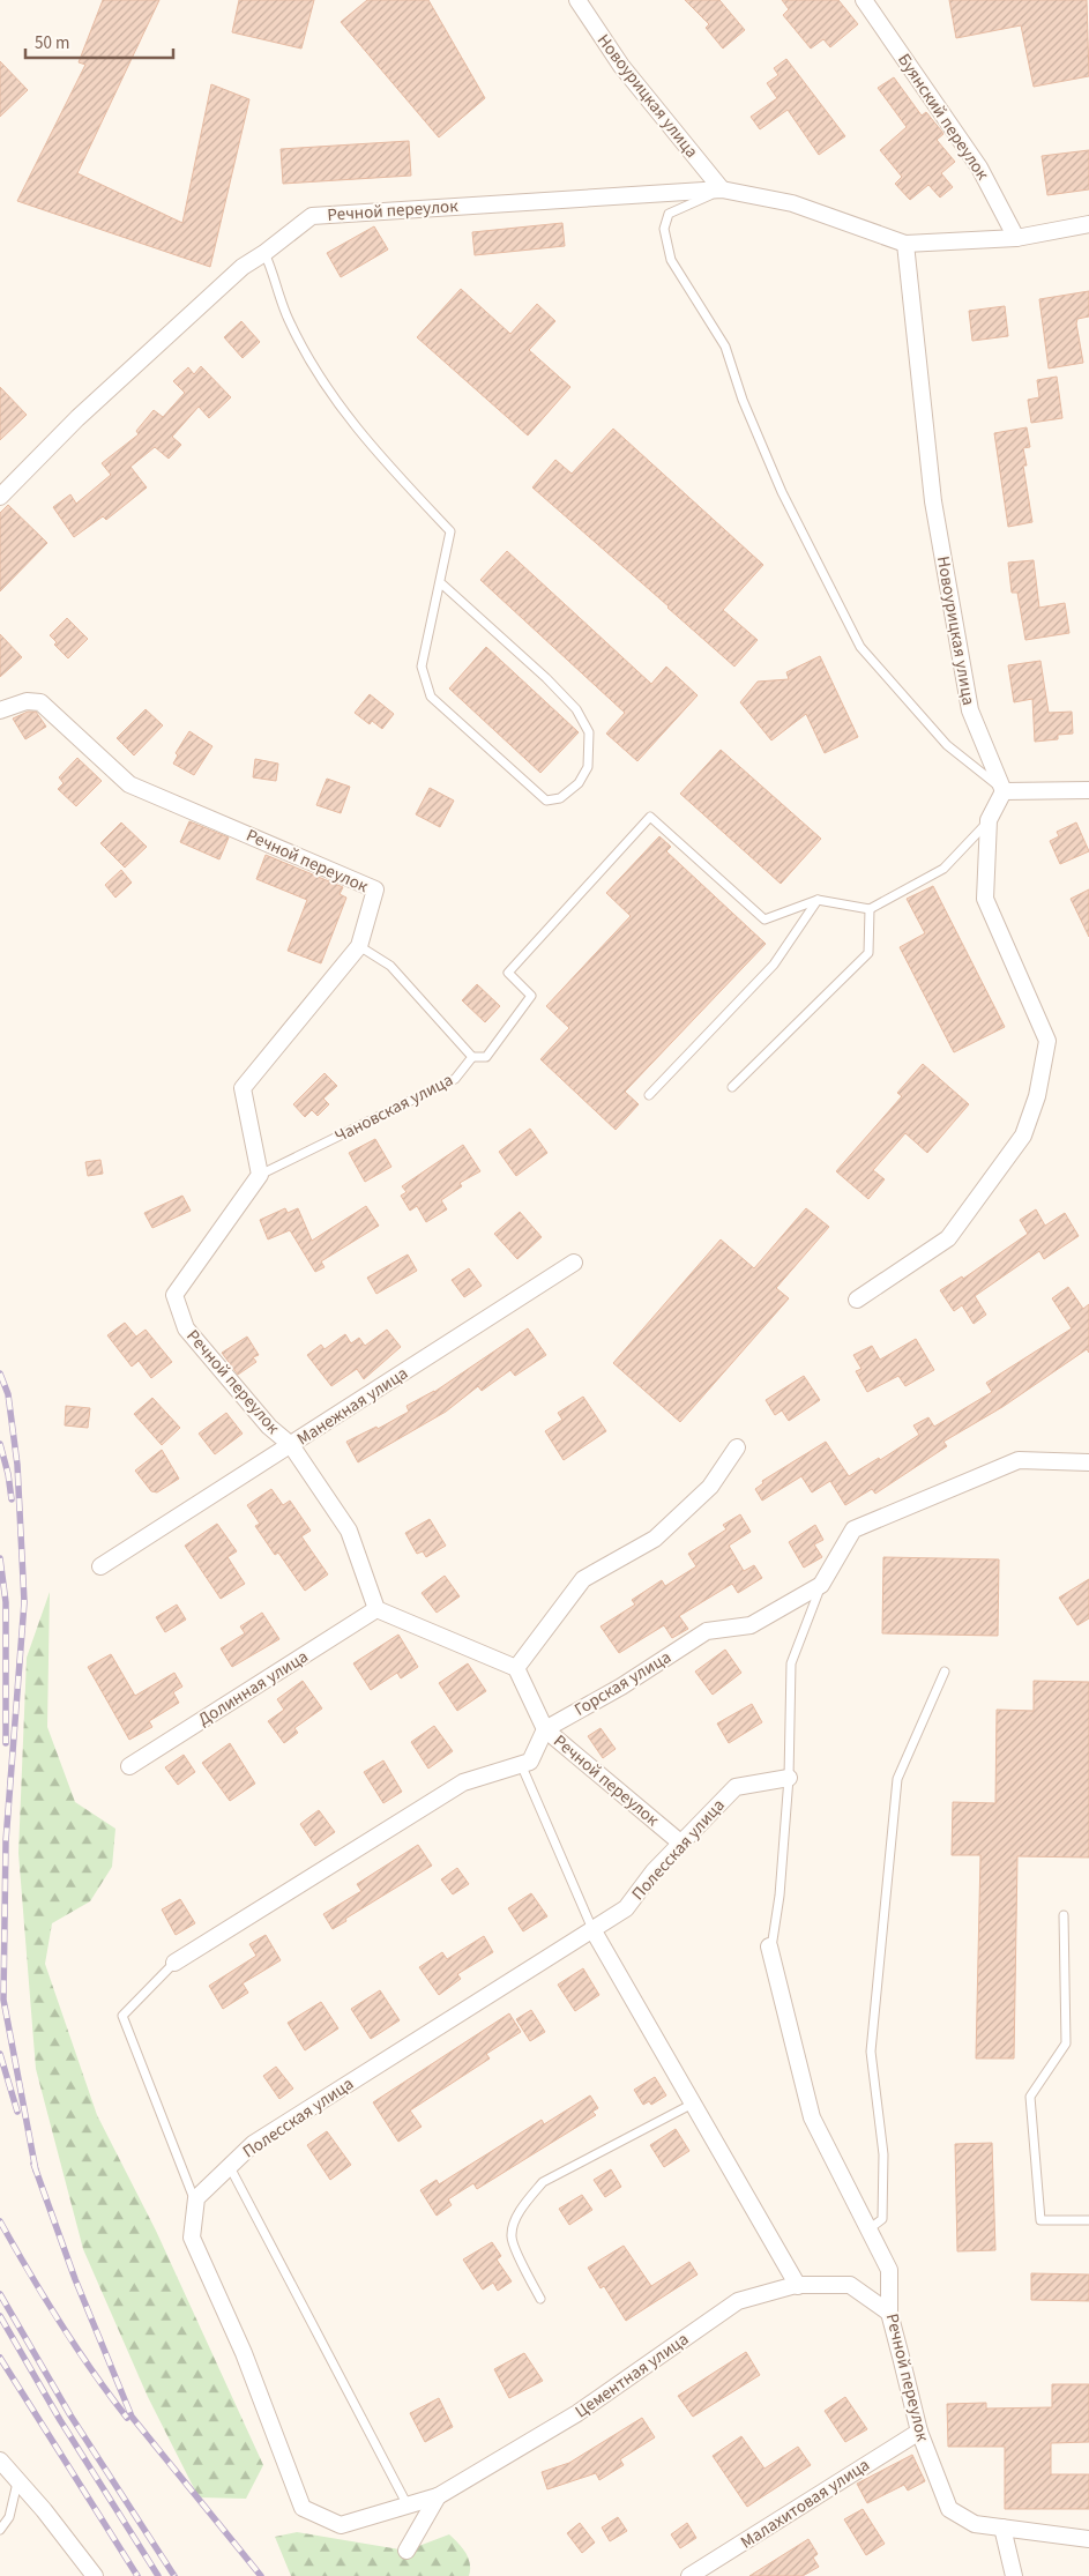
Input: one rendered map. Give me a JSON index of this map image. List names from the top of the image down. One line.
{"streets":{"street":["Новоурицкая улица","Буянский переулок","Речной переулок","Манежная улица","Горская улица","Долинная улица","Полесская улица","Цементная улица","Малахитовая улица"],"lane":["Чановская улица"]},"crossings":[["Новоурицкая улица","Речной переулок"],["Речной переулок","Чановская улица"],["Речной переулок","Манежная улица"],["Речной переулок","Горская улица"],["Речной переулок","Долинная улица"],["Речной переулок","Полесская улица"],["Речной переулок","Цементная улица"],["Речной переулок","Малахитовая улица"]],"scale_bar":"50 m"}
